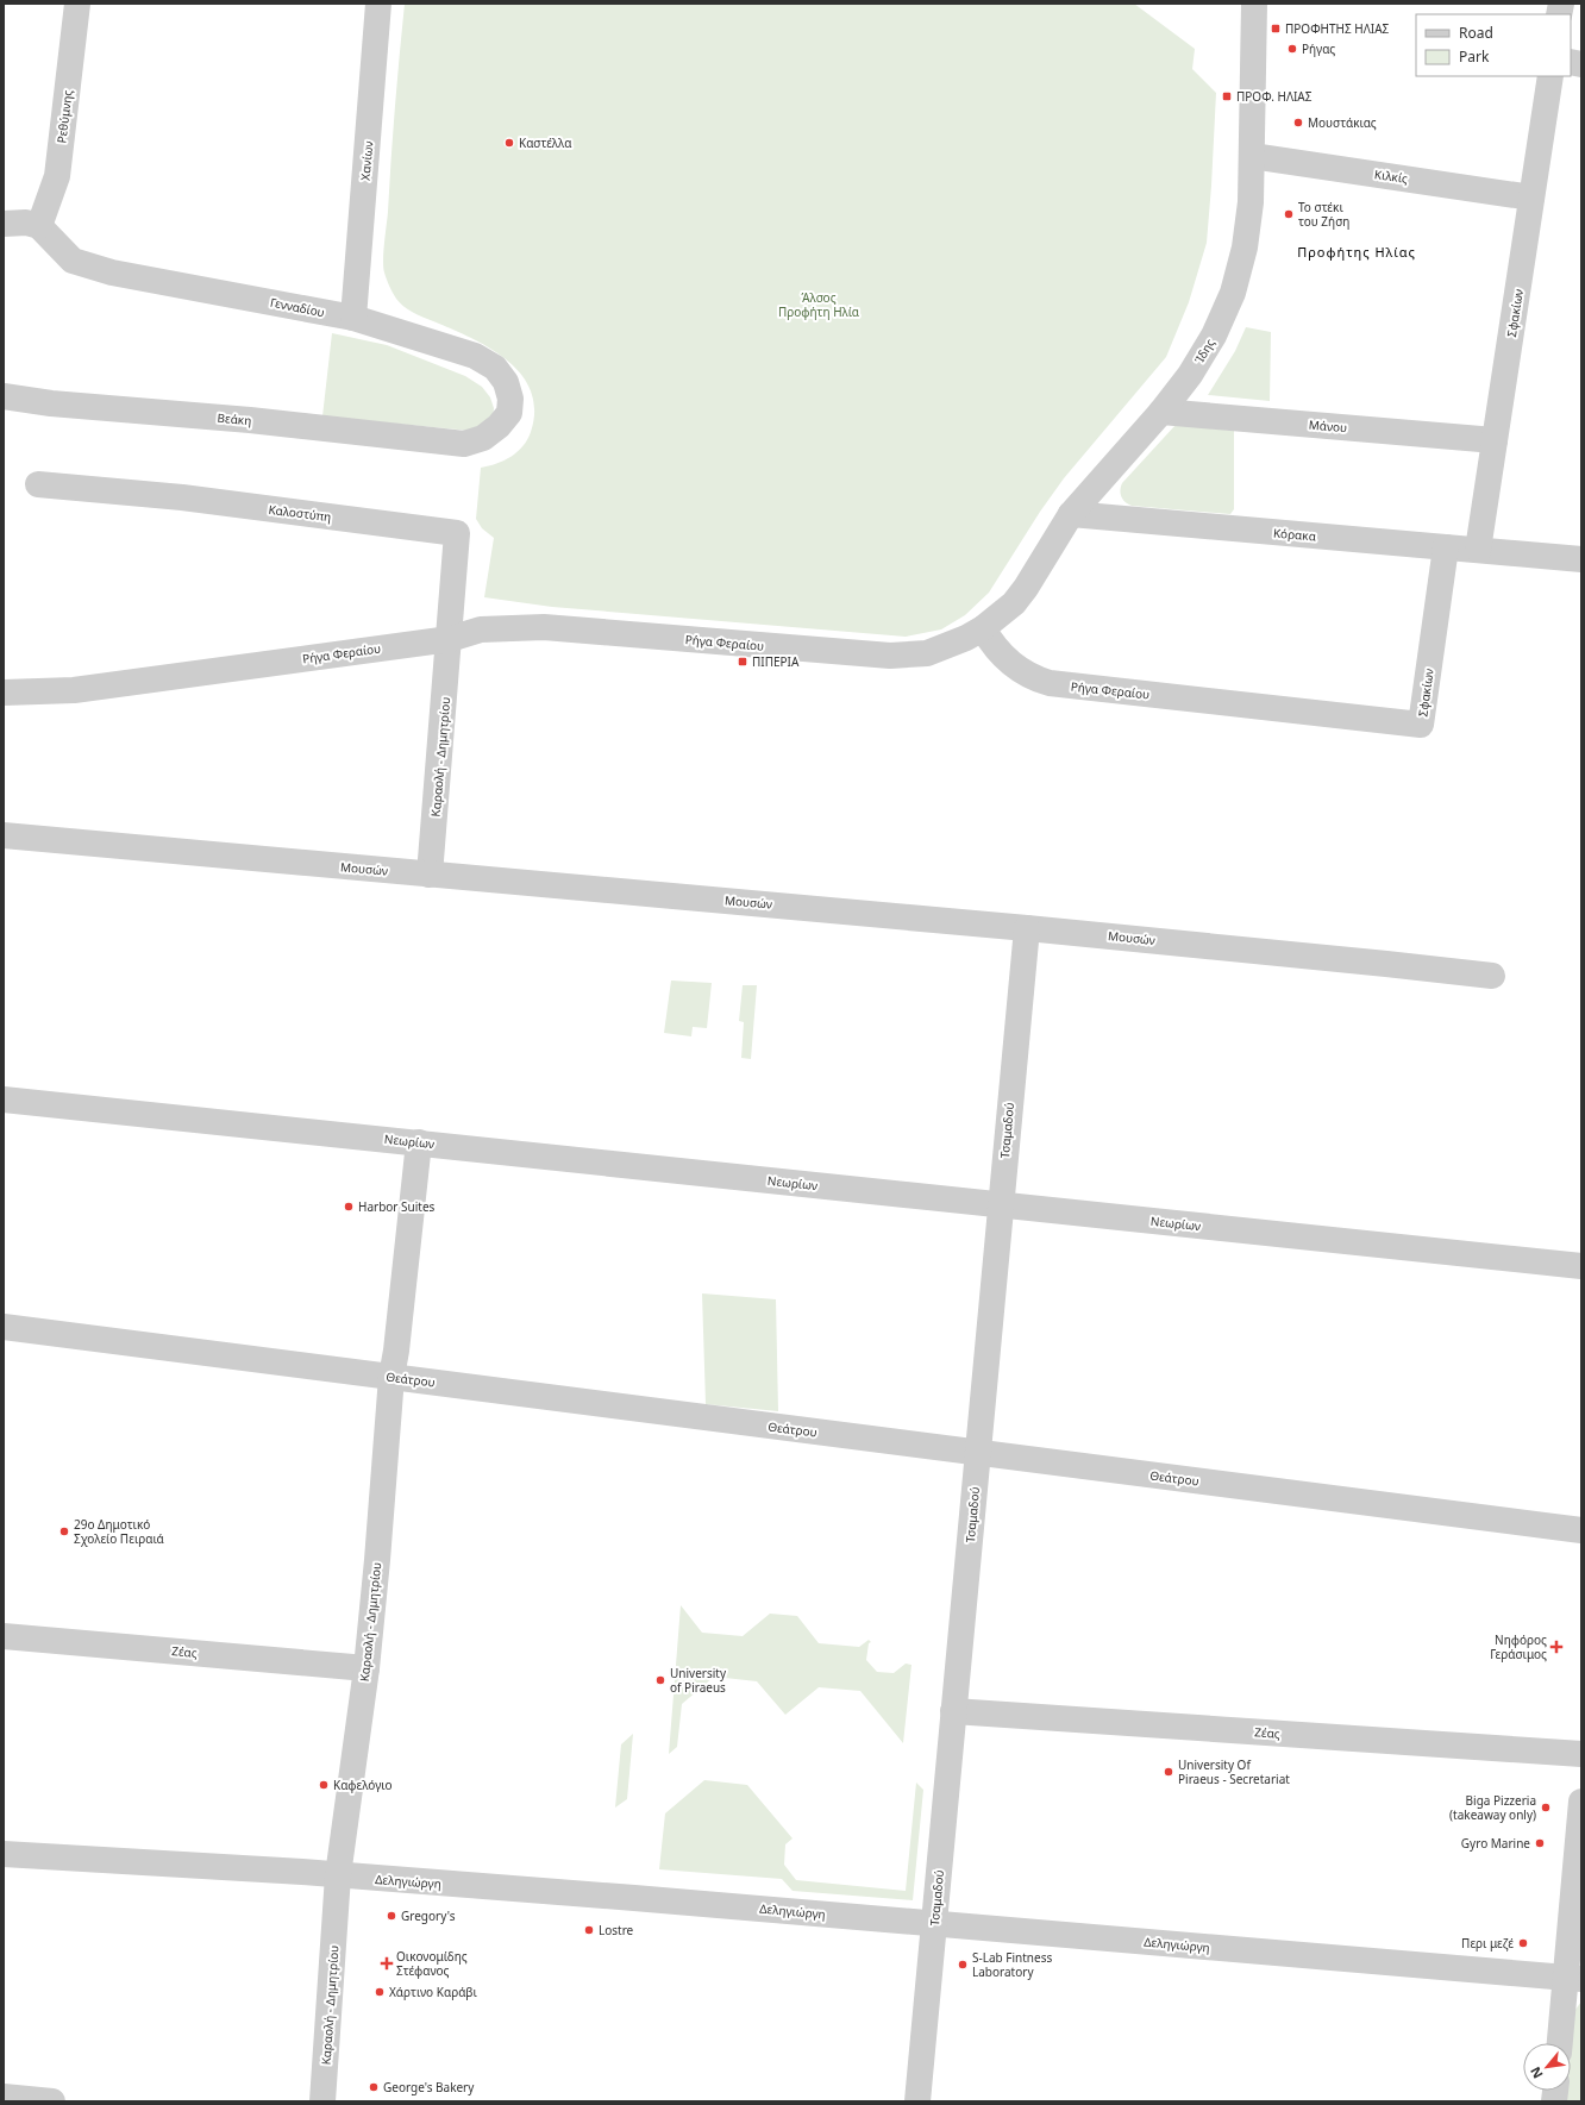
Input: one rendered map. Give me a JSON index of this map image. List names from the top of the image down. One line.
{"streets":{"street":["Ρεθύμνης","Χανίων","Κιλκίς","Γενναδίου","Σφακίων","Ίδης","Βεάκη","Μάνου","Καλοστύπη","Κόρακα","Ρήγα Φεραίου","Καραολή - Δημητρίου","Μουσών","Τσαμαδού","Νεωρίων","Θεάτρου","Ζέας","Δεληγιώργη"]},"crossings":[["Ρεθύμνης","Γενναδίου"],["Χανίων","Γενναδίου"],["Κιλκίς","Σφακίων"],["Κιλκίς","Ίδης"],["Γενναδίου","Βεάκη"],["Σφακίων","Μάνου"],["Σφακίων","Κόρακα"],["Σφακίων","Ρήγα Φεραίου"],["Ίδης","Μάνου"],["Ίδης","Κόρακα"],["Ίδης","Ρήγα Φεραίου"],["Καλοστύπη","Ρήγα Φεραίου"],["Καλοστύπη","Καραολή - Δημητρίου"],["Ρήγα Φεραίου","Καραολή - Δημητρίου"],["Καραολή - Δημητρίου","Μουσών"],["Καραολή - Δημητρίου","Νεωρίων"],["Καραολή - Δημητρίου","Θεάτρου"],["Καραολή - Δημητρίου","Ζέας"],["Καραολή - Δημητρίου","Δεληγιώργη"],["Μουσών","Τσαμαδού"],["Τσαμαδού","Νεωρίων"],["Τσαμαδού","Θεάτρου"],["Τσαμαδού","Ζέας"],["Τσαμαδού","Δεληγιώργη"]],"districts":["Προφήτης Ηλίας"],"parks":["Άλσος Προφήτη Ηλία"],"places":{"transit":["ΠΡΟΦΗΤΗΣ ΗΛΙΑΣ","ΠΡΟΦ. ΗΛΙΑΣ","ΠΙΠΕΡΙΑ"],"other":["Ρήγας","Μουστάκιας","Καστέλλα","Το στέκι του Ζήση","Harbor Suites","29ο Δημοτικό Σχολείο Πειραιά","University of Piraeus","University Of Piraeus - Secretariat","Καφελόγιο","Biga Pizzeria (takeaway only)","Gyro Marine","Gregory's","Lostre","Περι μεζέ","S-Lab Fintness Laboratory","Χάρτινο Καράβι","George's Bakery"],"health":["Νηφόρος Γεράσιμος","Οικονομίδης Στέφανος"]},"legend":["Road","Park"],"north":"bottom left"}
